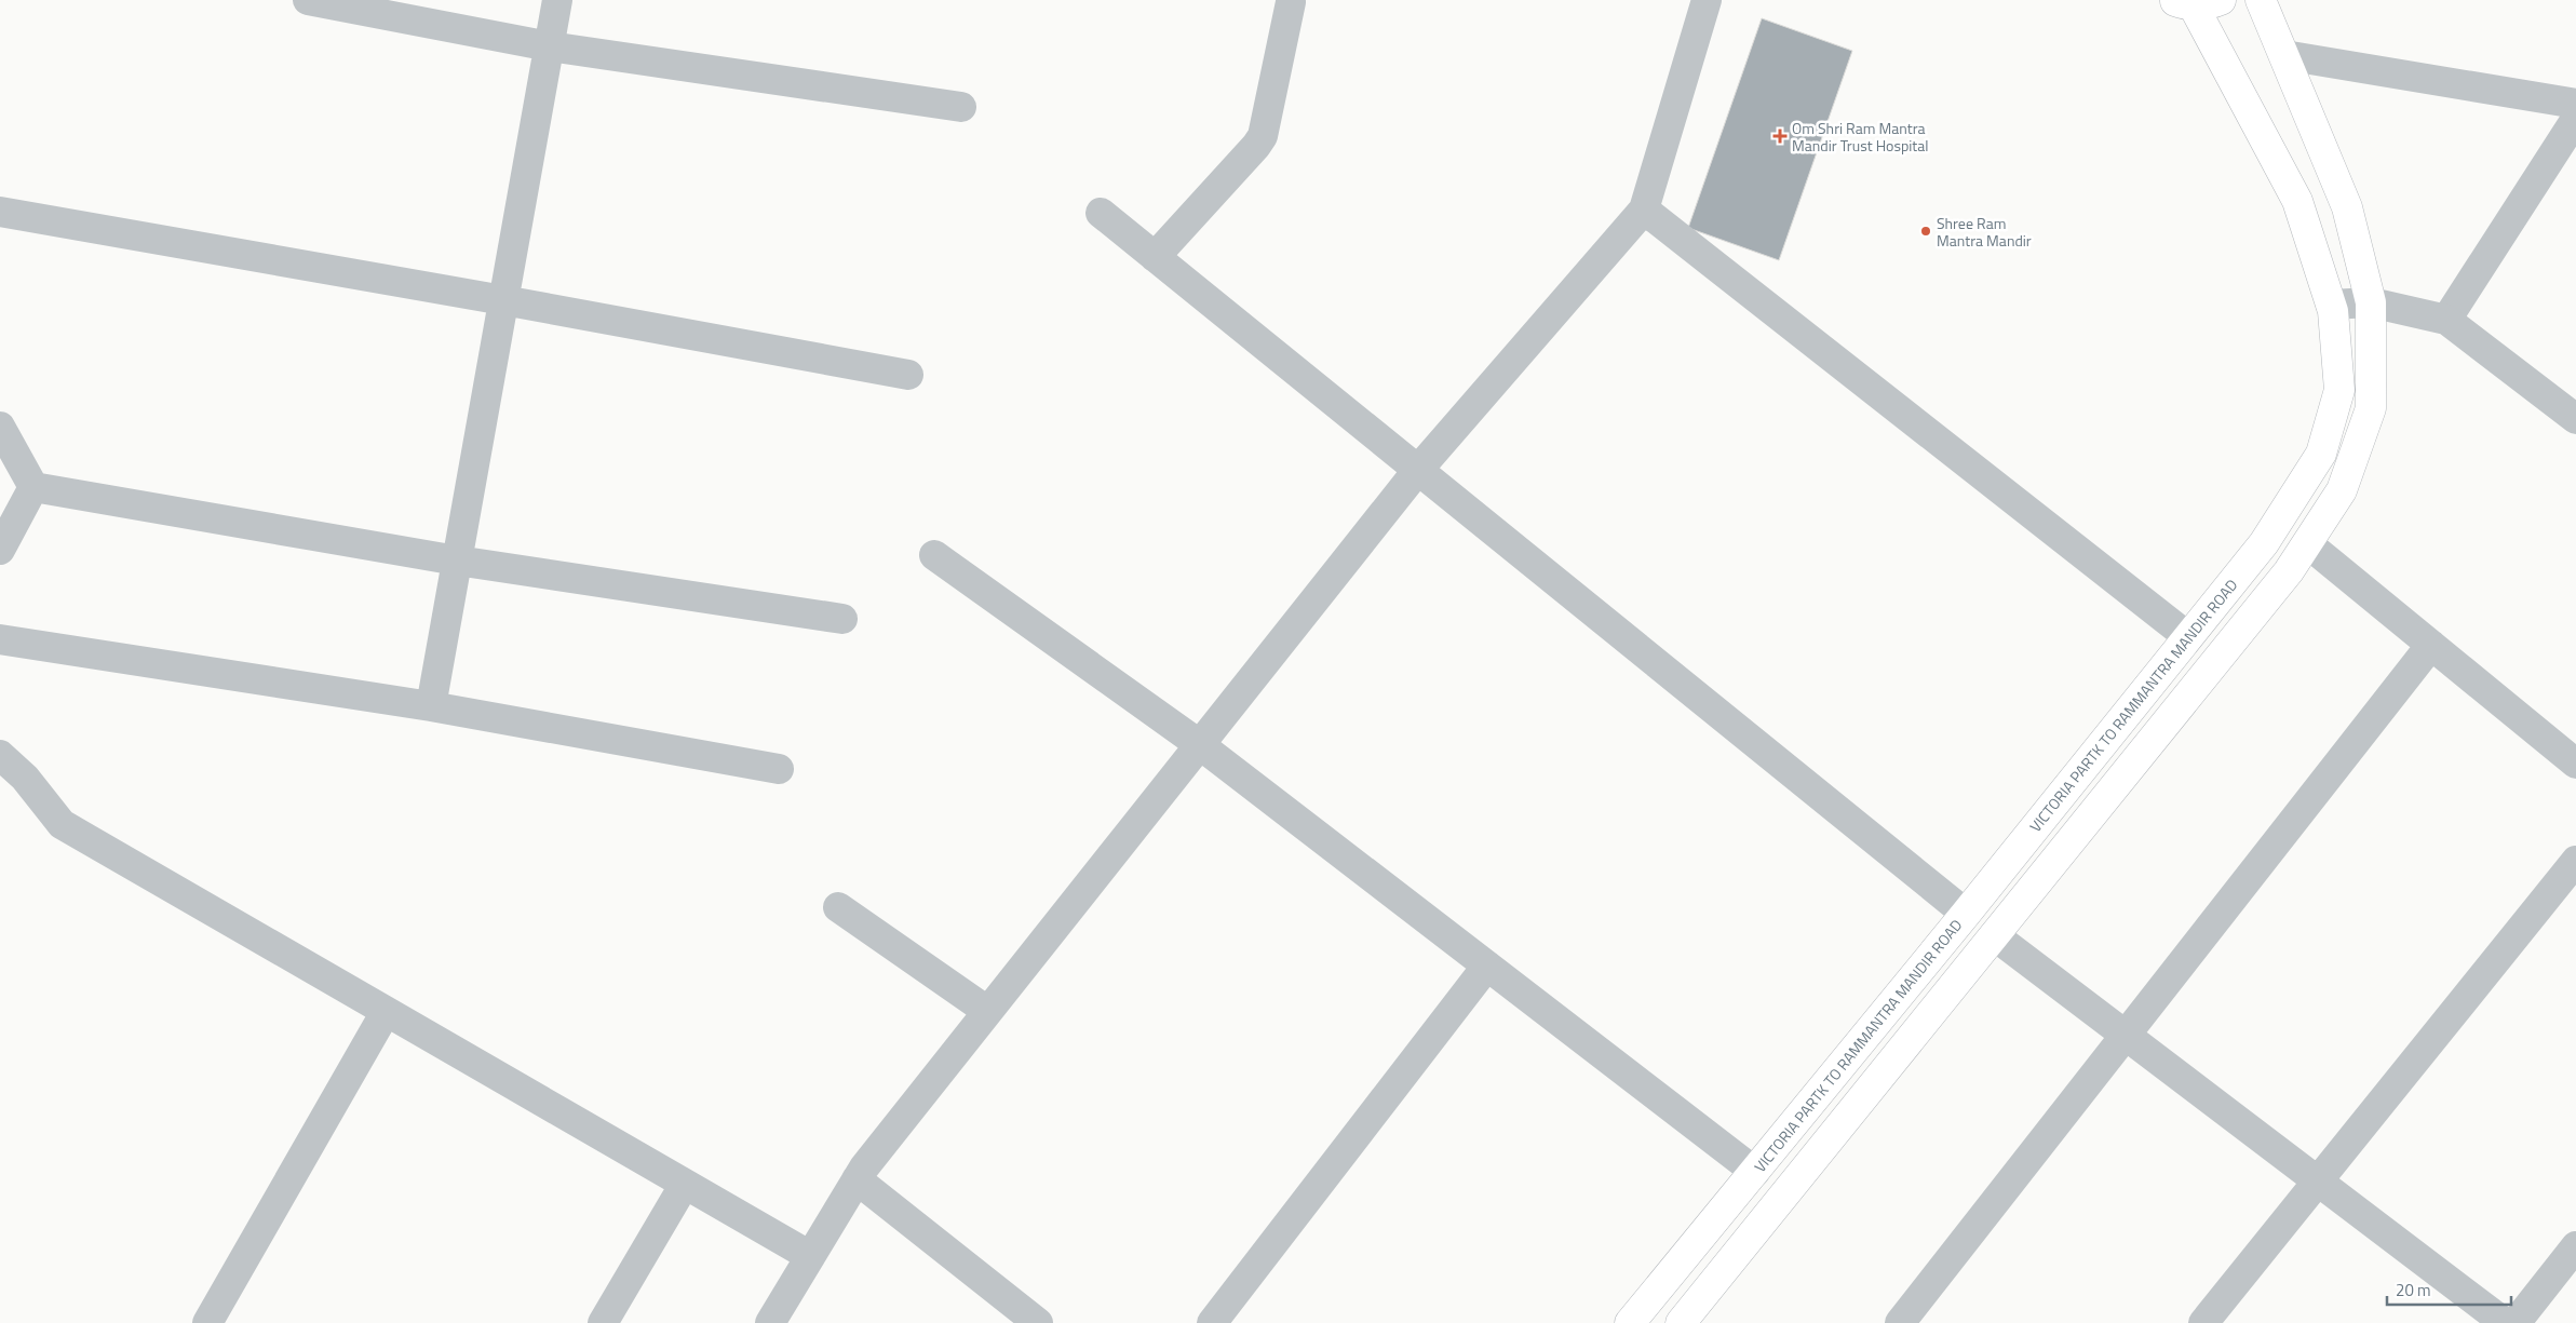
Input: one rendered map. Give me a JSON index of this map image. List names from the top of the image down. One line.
{"streets":{"highway":["VICTORIA PARTK TO RAMMANTRA MANDIR ROAD"]},"places":{"health":["Om Shri Ram Mantra Mandir Trust Hospital"],"other":["Shree Ram Mantra Mandir"]},"scale_bar":"20 m"}
